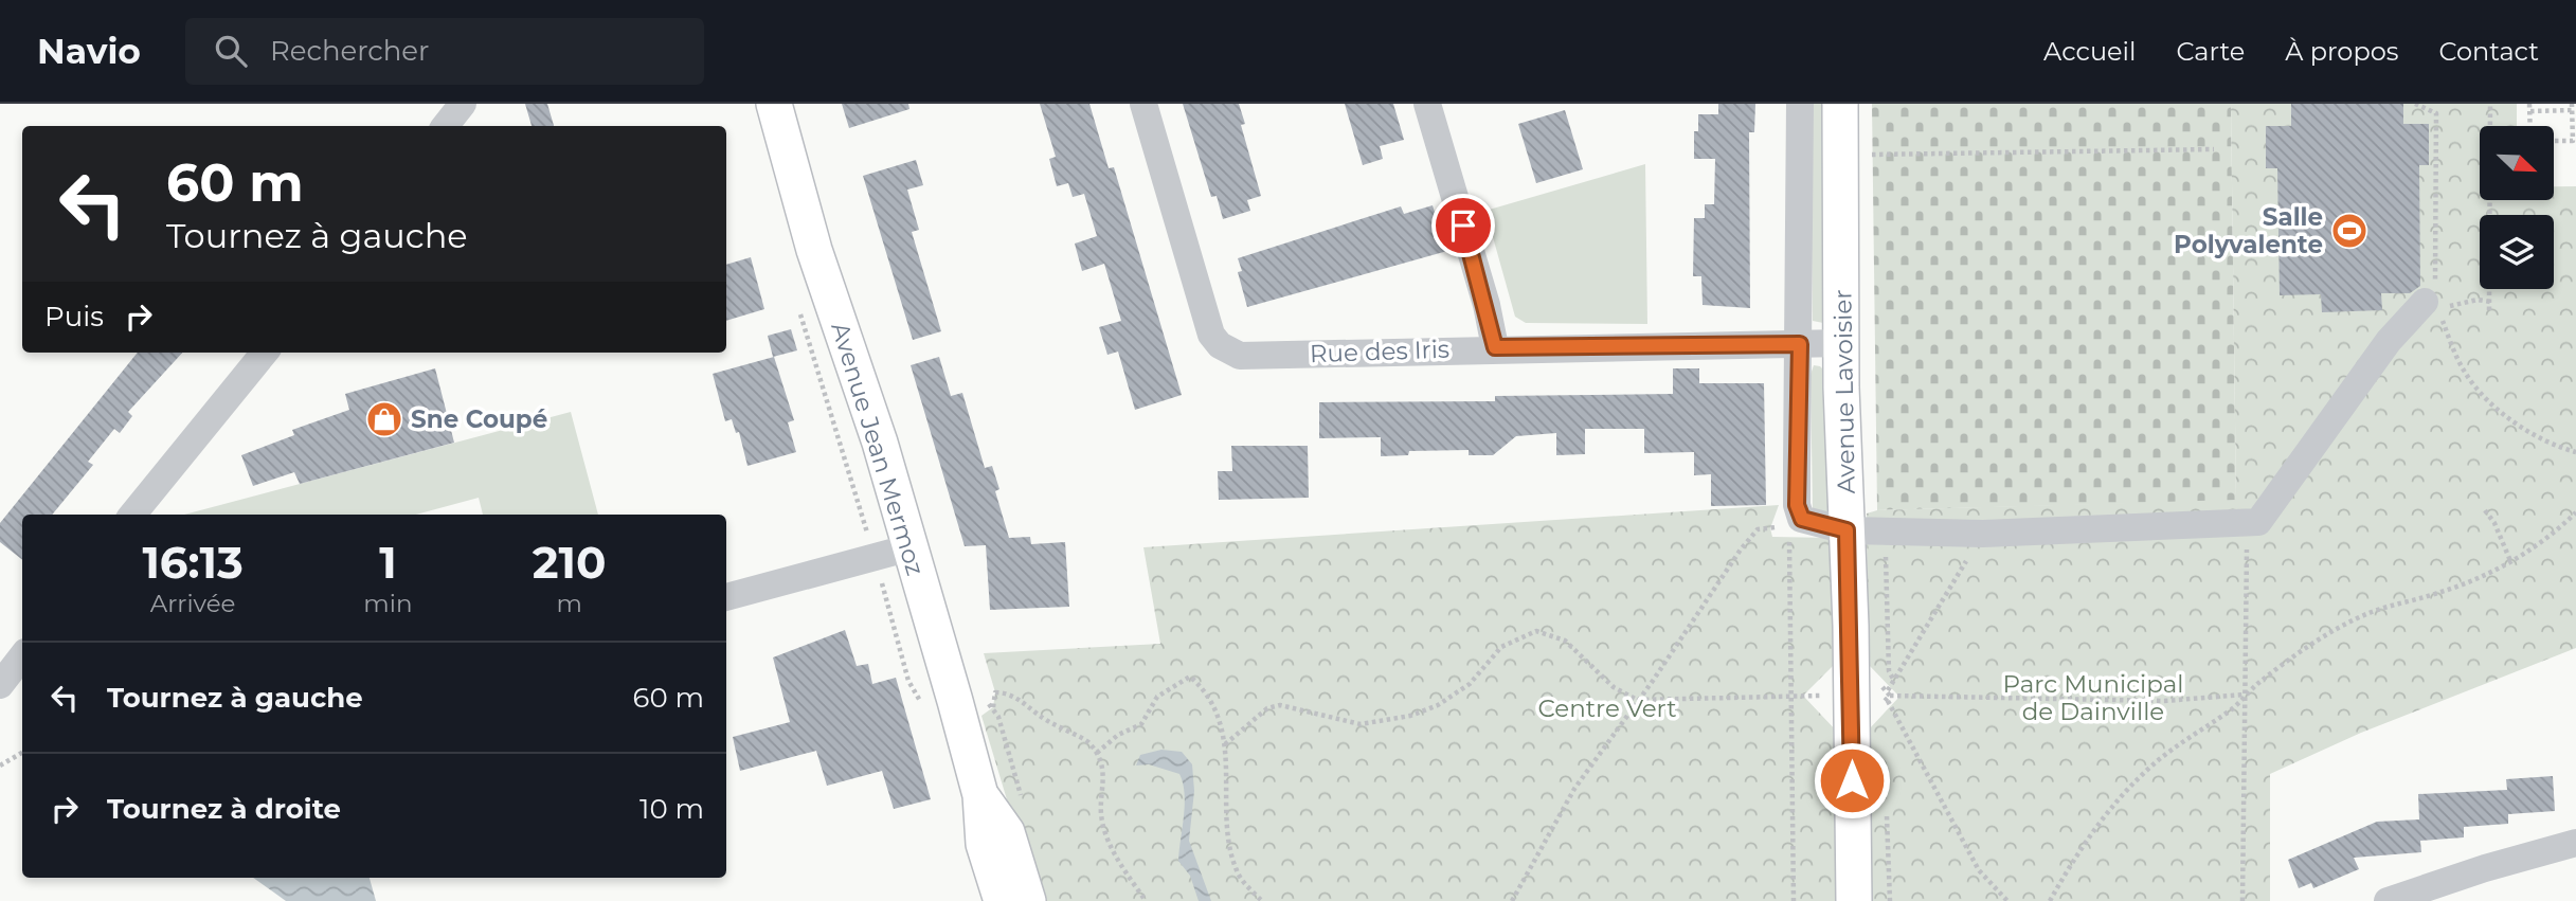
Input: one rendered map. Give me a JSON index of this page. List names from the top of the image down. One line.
{"streets":{"main road":["Avenue Lavoisier","Avenue Jean Mermoz"],"street":["Rue des Iris"]},"crossings":[["Rue des Iris","Avenue Lavoisier"]],"parks":["Parc Municipal de Dainville","Centre Vert"],"places":{"sports":["Salle Polyvalente"],"shop":["Sne Coupé"]},"north":"bottom right","page":{"header":"Navio","search":"Rechercher","nav":["Accueil","Carte","À propos","Contact"],"turn":["60 m","Tournez à gauche"],"then":"Puis","eta":["16:13","Arrivée","1","min","210","m"],"list":[{"name":"Tournez à gauche","value":"60 m"},{"name":"Tournez à droite","value":"10 m"}]}}
